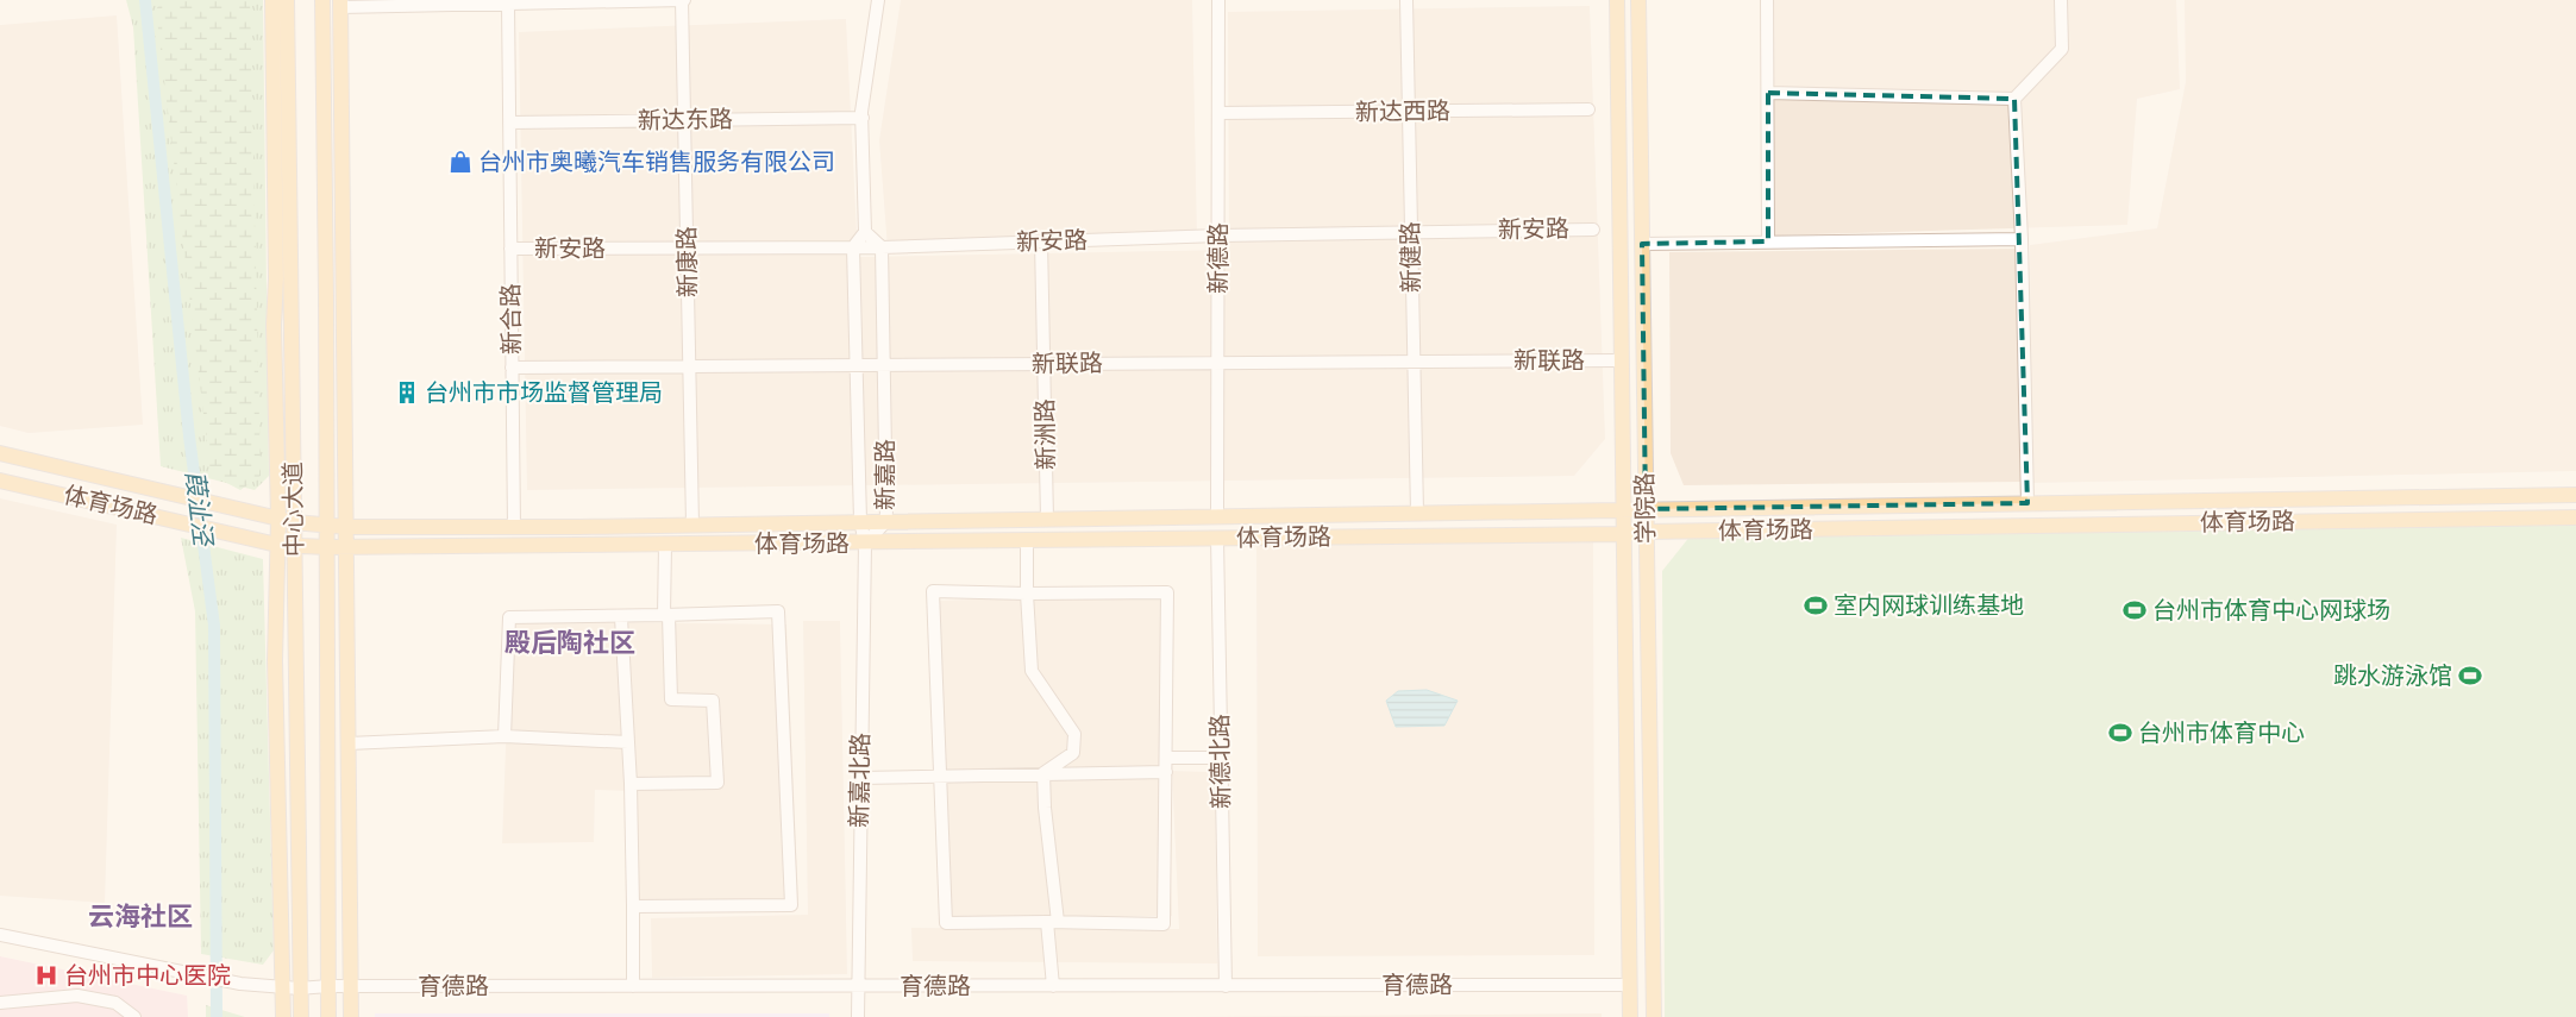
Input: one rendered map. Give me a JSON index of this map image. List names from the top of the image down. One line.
{"streets":{"main road":["体育场路","学院路","中心大道"],"street":["新达西路","新达东路","新安路","新健路","新德路","新康路","新合路","新联路","新洲路","新嘉路","新德北路","新嘉北路","育德路"]},"crossings":[["新达西路","新健路"],["新达西路","新德路"],["新达东路","新康路"],["新达东路","新合路"],["新安路","新健路"],["新安路","新德路"],["新安路","新康路"],["新安路","新合路"],["新安路","新洲路"],["新安路","新嘉路"],["新健路","新联路"],["新德路","新联路"],["新康路","新联路"],["新合路","新联路"],["新联路","新洲路"],["新联路","新嘉路"],["新联路","学院路"],["新嘉路","体育场路"],["新嘉路","新嘉北路"],["体育场路","学院路"],["体育场路","中心大道"],["体育场路","新德北路"],["体育场路","新嘉北路"],["学院路","育德路"],["中心大道","育德路"],["新德北路","育德路"],["新嘉北路","育德路"]],"districts":["殿后陶社区","云海社区"],"water":["葭沚泾"],"places":{"shop":["台州市奥曦汽车销售服务有限公司"],"building":["台州市市场监督管理局"],"sports":["室内网球训练基地","台州市体育中心网球场","跳水游泳馆","台州市体育中心"],"hospital":["台州市中心医院"]}}
